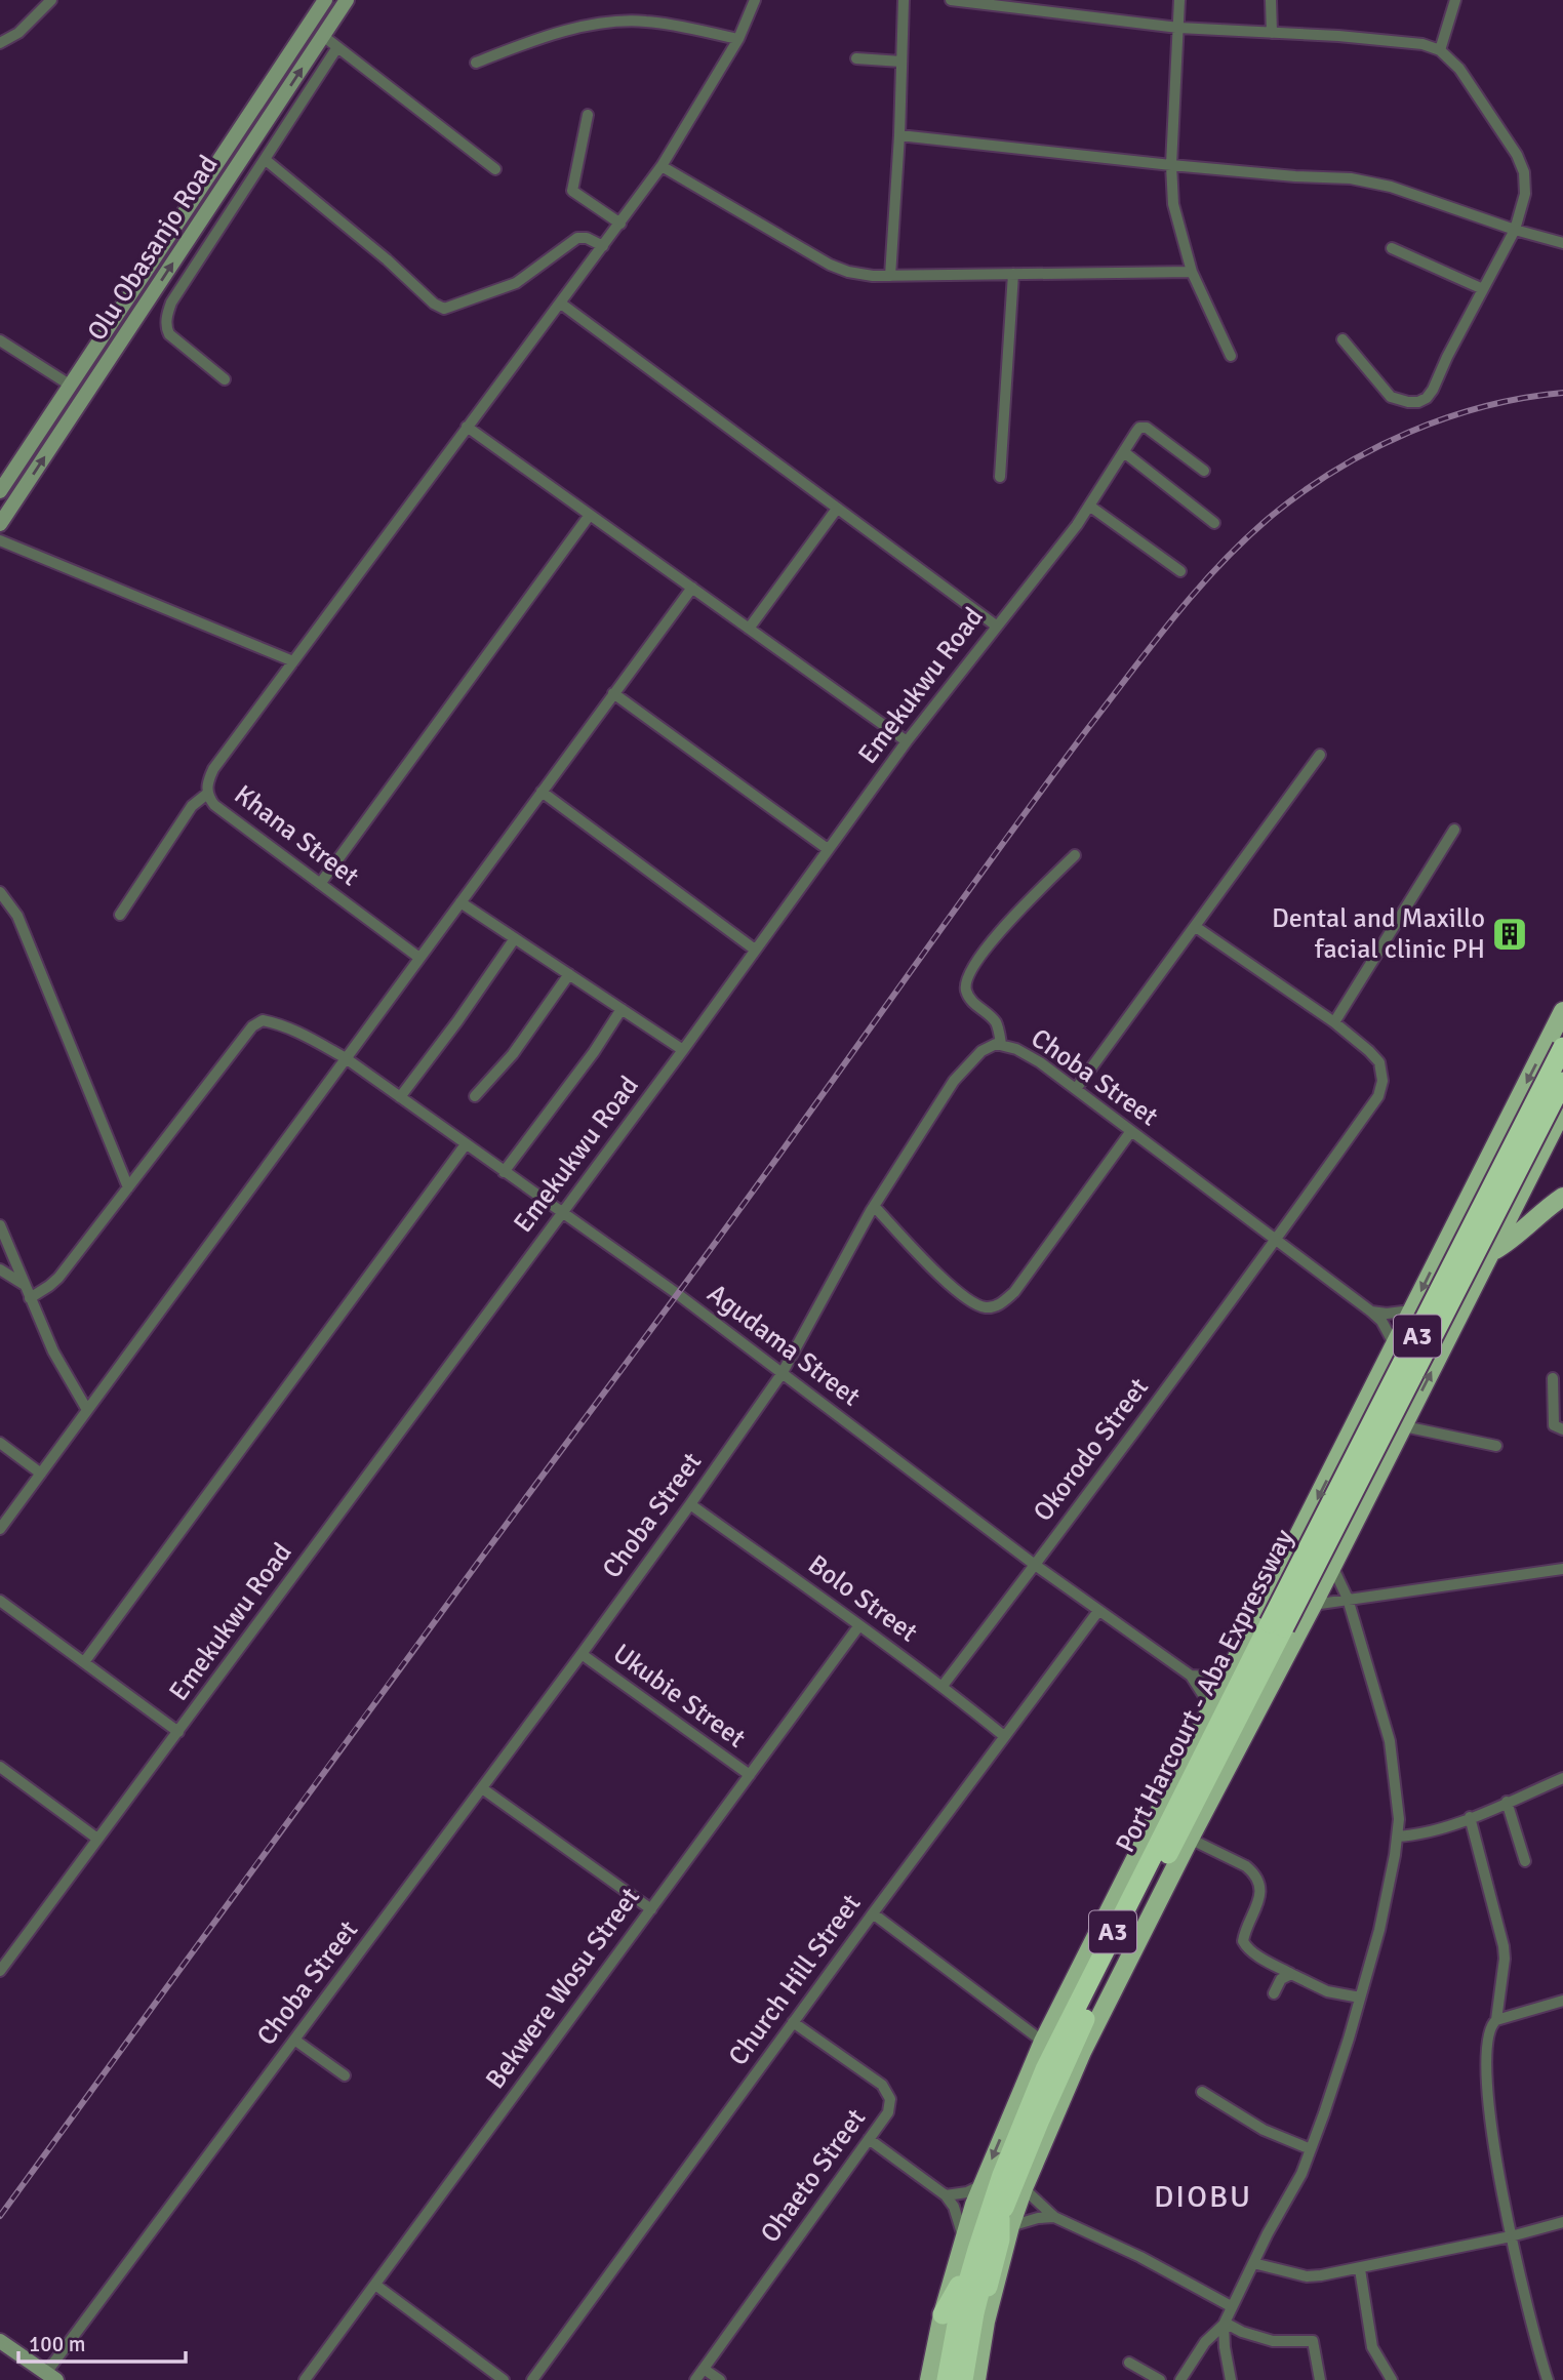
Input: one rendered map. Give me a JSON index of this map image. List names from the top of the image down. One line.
{"streets":{"highway":["A3","Port Harcourt - Aba Expressway"],"main road":["Olu Obasanjo Road"],"street":["Emekukwu Road","Khana Street","Choba Street","Agudama Street","Okorodo Street","Bolo Street","Ukubie Street","Church Hill Street","Bekwere Wosu Street","Ohaeto Street"]},"crossings":[["Emekukwu Road","Agudama Street"],["Choba Street","Agudama Street"],["Choba Street","Okorodo Street"],["Choba Street","Bolo Street"],["Choba Street","Ukubie Street"],["Agudama Street","Okorodo Street"],["Agudama Street","Church Hill Street"],["Okorodo Street","Bolo Street"],["Bolo Street","Church Hill Street"],["Bolo Street","Bekwere Wosu Street"],["Ukubie Street","Bekwere Wosu Street"],["Church Hill Street","Ohaeto Street"]],"districts":["DIOBU"],"places":{"building":["Dental and Maxillo facial clinic PH"]},"scale_bar":"100 m"}
